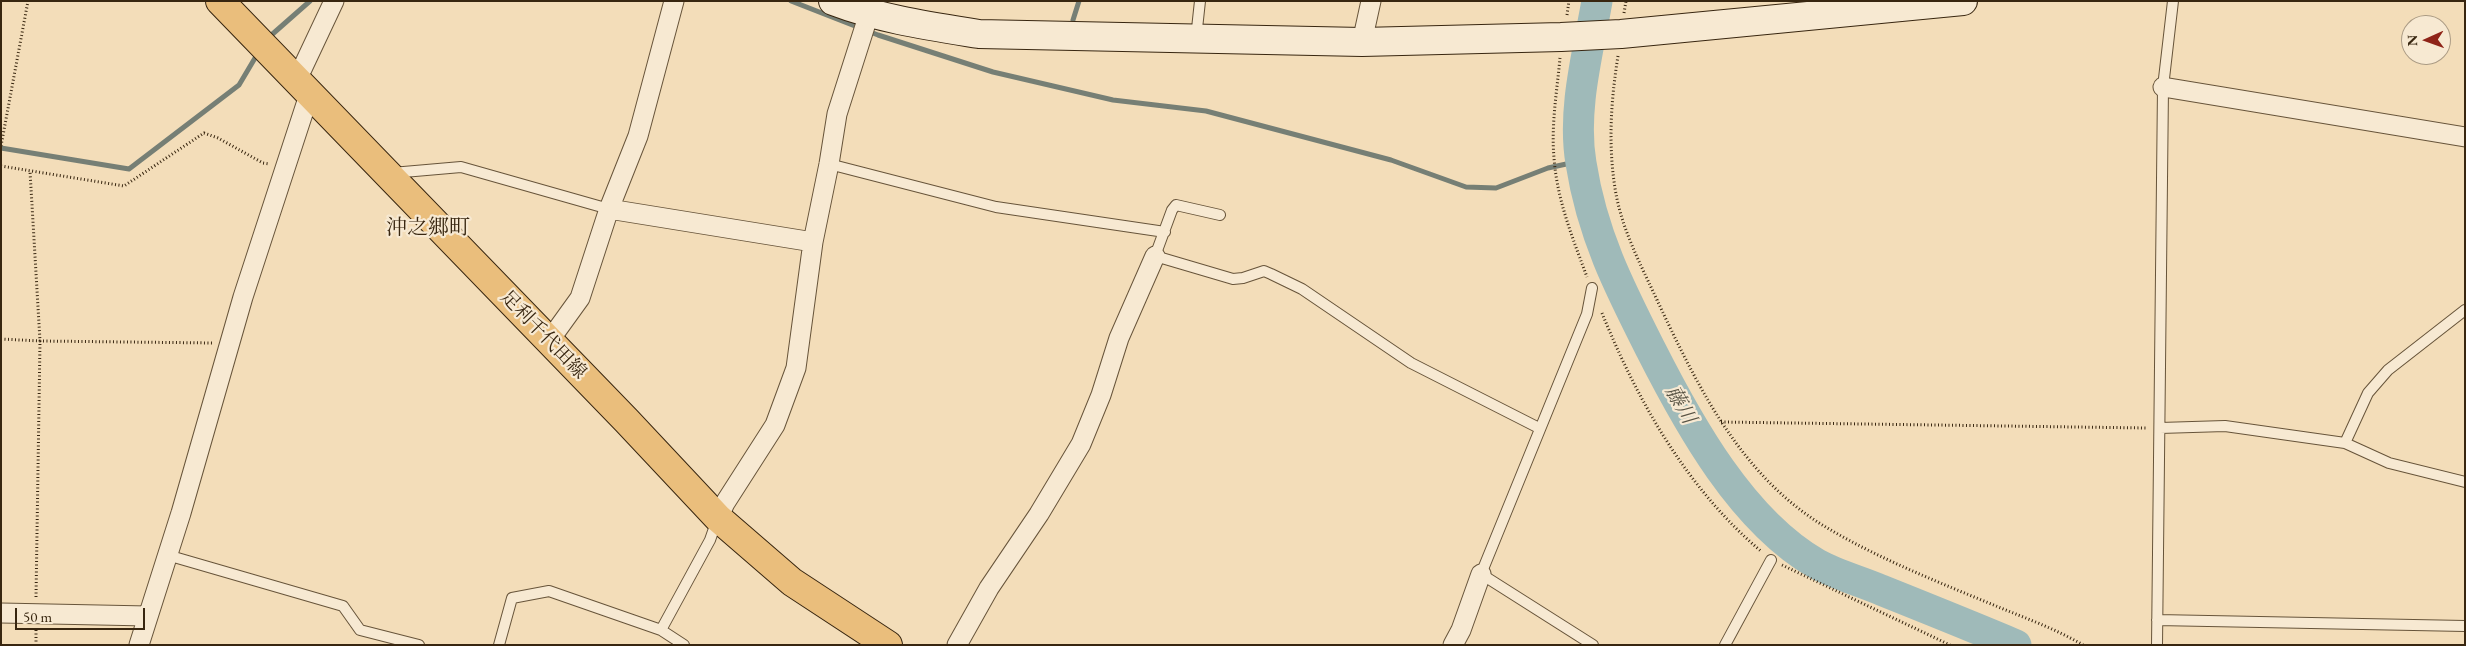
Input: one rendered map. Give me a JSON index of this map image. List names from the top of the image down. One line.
{"streets":{"main road":["足利千代田線"]},"districts":["沖之郷町"],"water":["藤川"],"scale_bar":"50 m","north":"left"}
